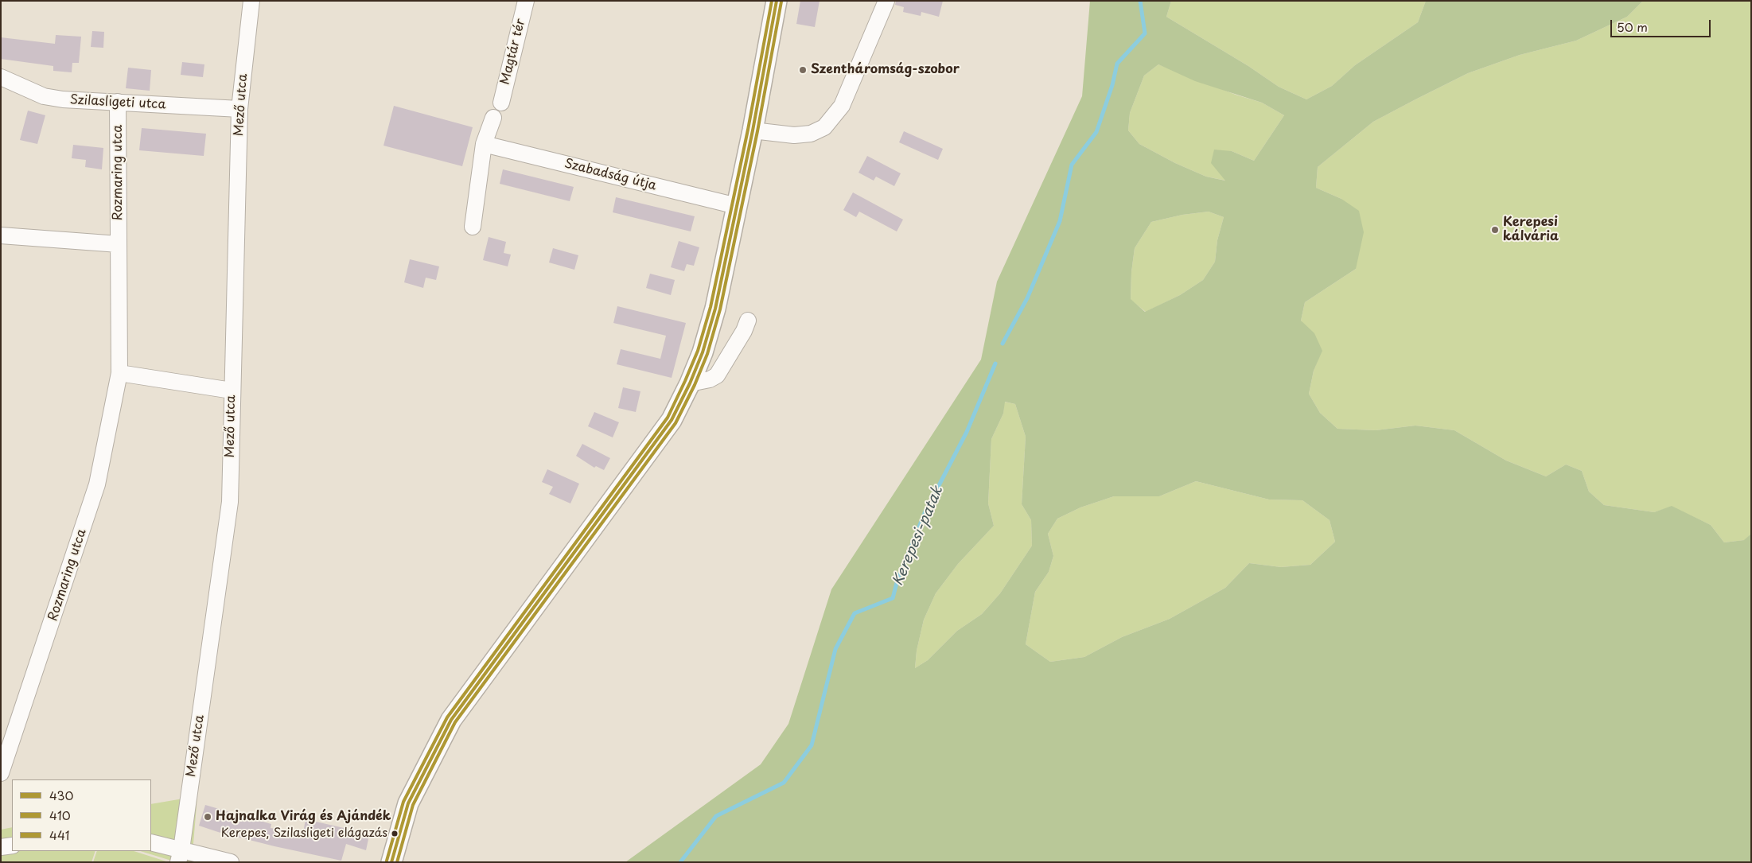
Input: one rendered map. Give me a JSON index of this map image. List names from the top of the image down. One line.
{"streets":{"street":["Magtár tér","Szilasligeti utca","Mező utca","Rozmaring utca","Szabadság útja"]},"crossings":[["Szilasligeti utca","Mező utca"],["Szilasligeti utca","Rozmaring utca"]],"water":["Kerepesi-patak"],"places":["Szentháromság-szobor","Kerepesi kálvária","Hajnalka Virág és Ajándék","Kerepes, Szilasligeti elágazás"],"lines":["transit line 430","transit line 441","transit line 410"],"legend":["430","410","441"],"scale_bar":"50 m"}
